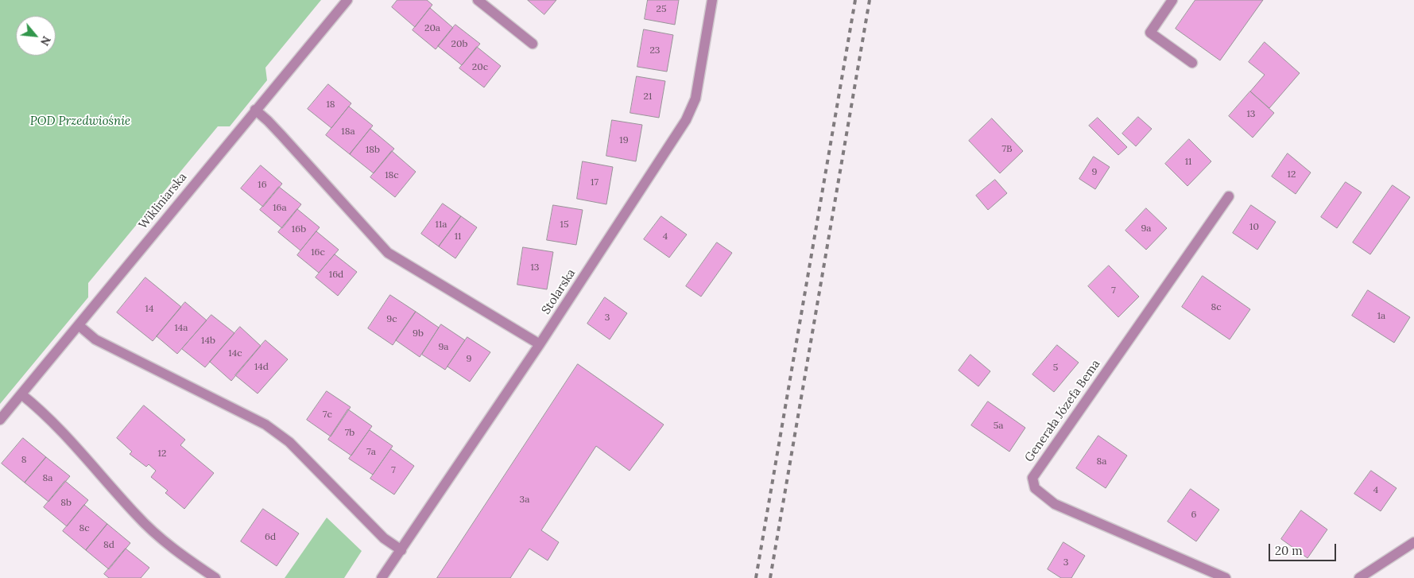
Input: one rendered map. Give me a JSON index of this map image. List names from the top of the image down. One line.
{"streets":{"street":["Wikliniarska","Stolarska","Generała Józefa Bema"]},"parks":["POD Przedwiośnie"],"house_numbers":["25","20a","20b","23","20c","21","18","13","18a","19","7B","18b","11","9","12","18c","17","16","16a","11a","15","10","9a","16b","11","4","16c","13","16d","7","8c","14","1a","3","9c","14a","9b","14b","9a","14c","9","14d","5","7c","5a","7b","7a","12","8","8a","7","8a","4","3a","8b","6","8c","6d","8d","3"],"scale_bar":"20 m","north":"bottom right"}
